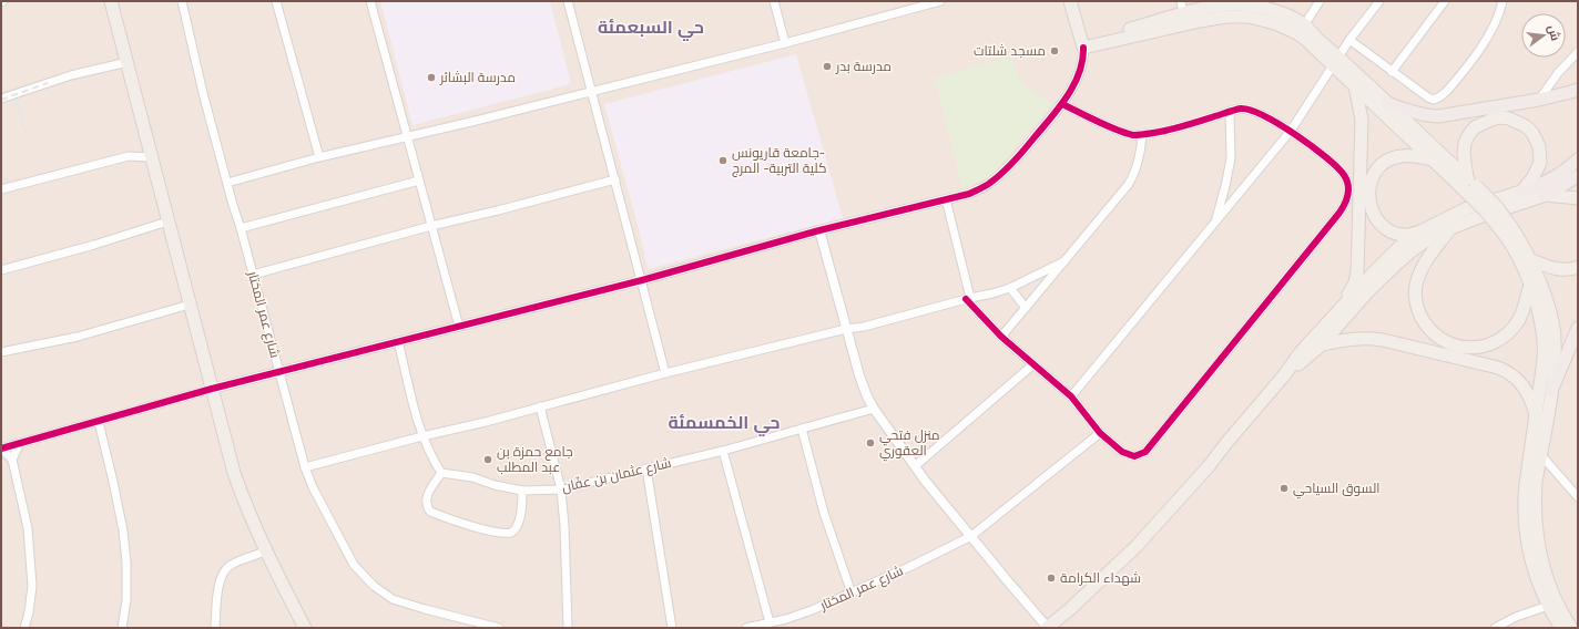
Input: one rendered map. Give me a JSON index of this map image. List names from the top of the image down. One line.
{"streets":{"street":["شارع عمر المختار","شارع عثمان بن عفّان"]},"districts":["حي السبعمئة","حي الخمسمئة"],"places":["مسجد شلتات","مدرسة بدر","مدرسة البشائر","جامعة قاريونس- كلية التربية- المرج","منزل فتحي العقوري","جامع حمزة بن عبد المطلب","السوق السياحي","شهداء الكرامة"],"north":"right"}
